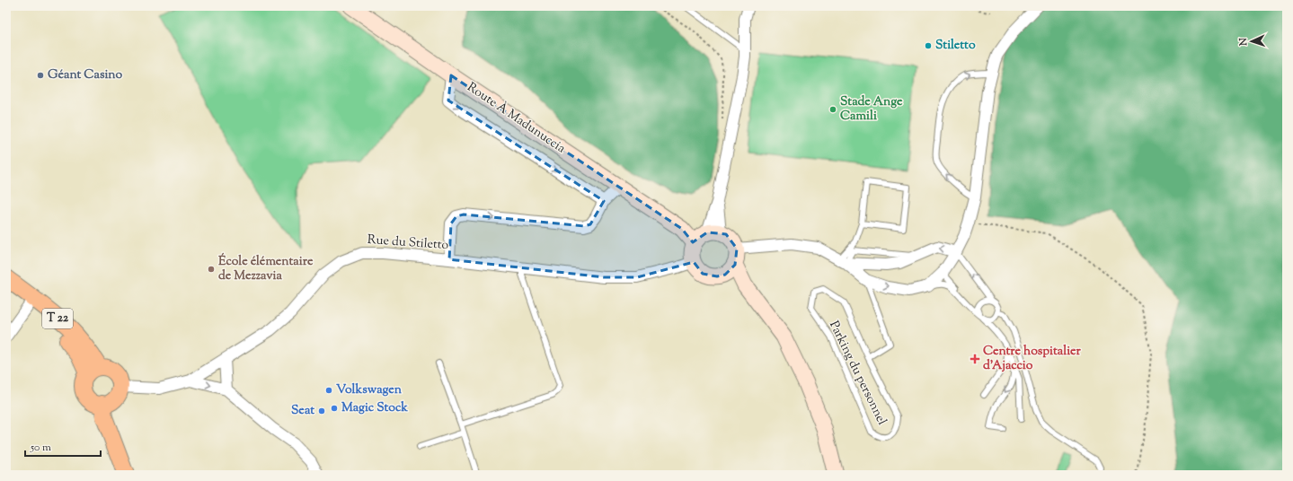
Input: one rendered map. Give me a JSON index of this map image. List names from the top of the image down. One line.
{"streets":{"main road":["Route À Madunuccia","T 22"],"street":["Rue du Stiletto"],"lane":["Parking du personnel"]},"crossings":[["Route À Madunuccia","Rue du Stiletto"],["Rue du Stiletto","T 22"]],"places":{"other":["Stiletto","Géant Casino","Stade Ange Camili","École élémentaire de Mezzavia","Volkswagen","Magic Stock","Seat"],"health":["Centre hospitalier d'Ajaccio"]},"scale_bar":"50 m","north":"left"}
